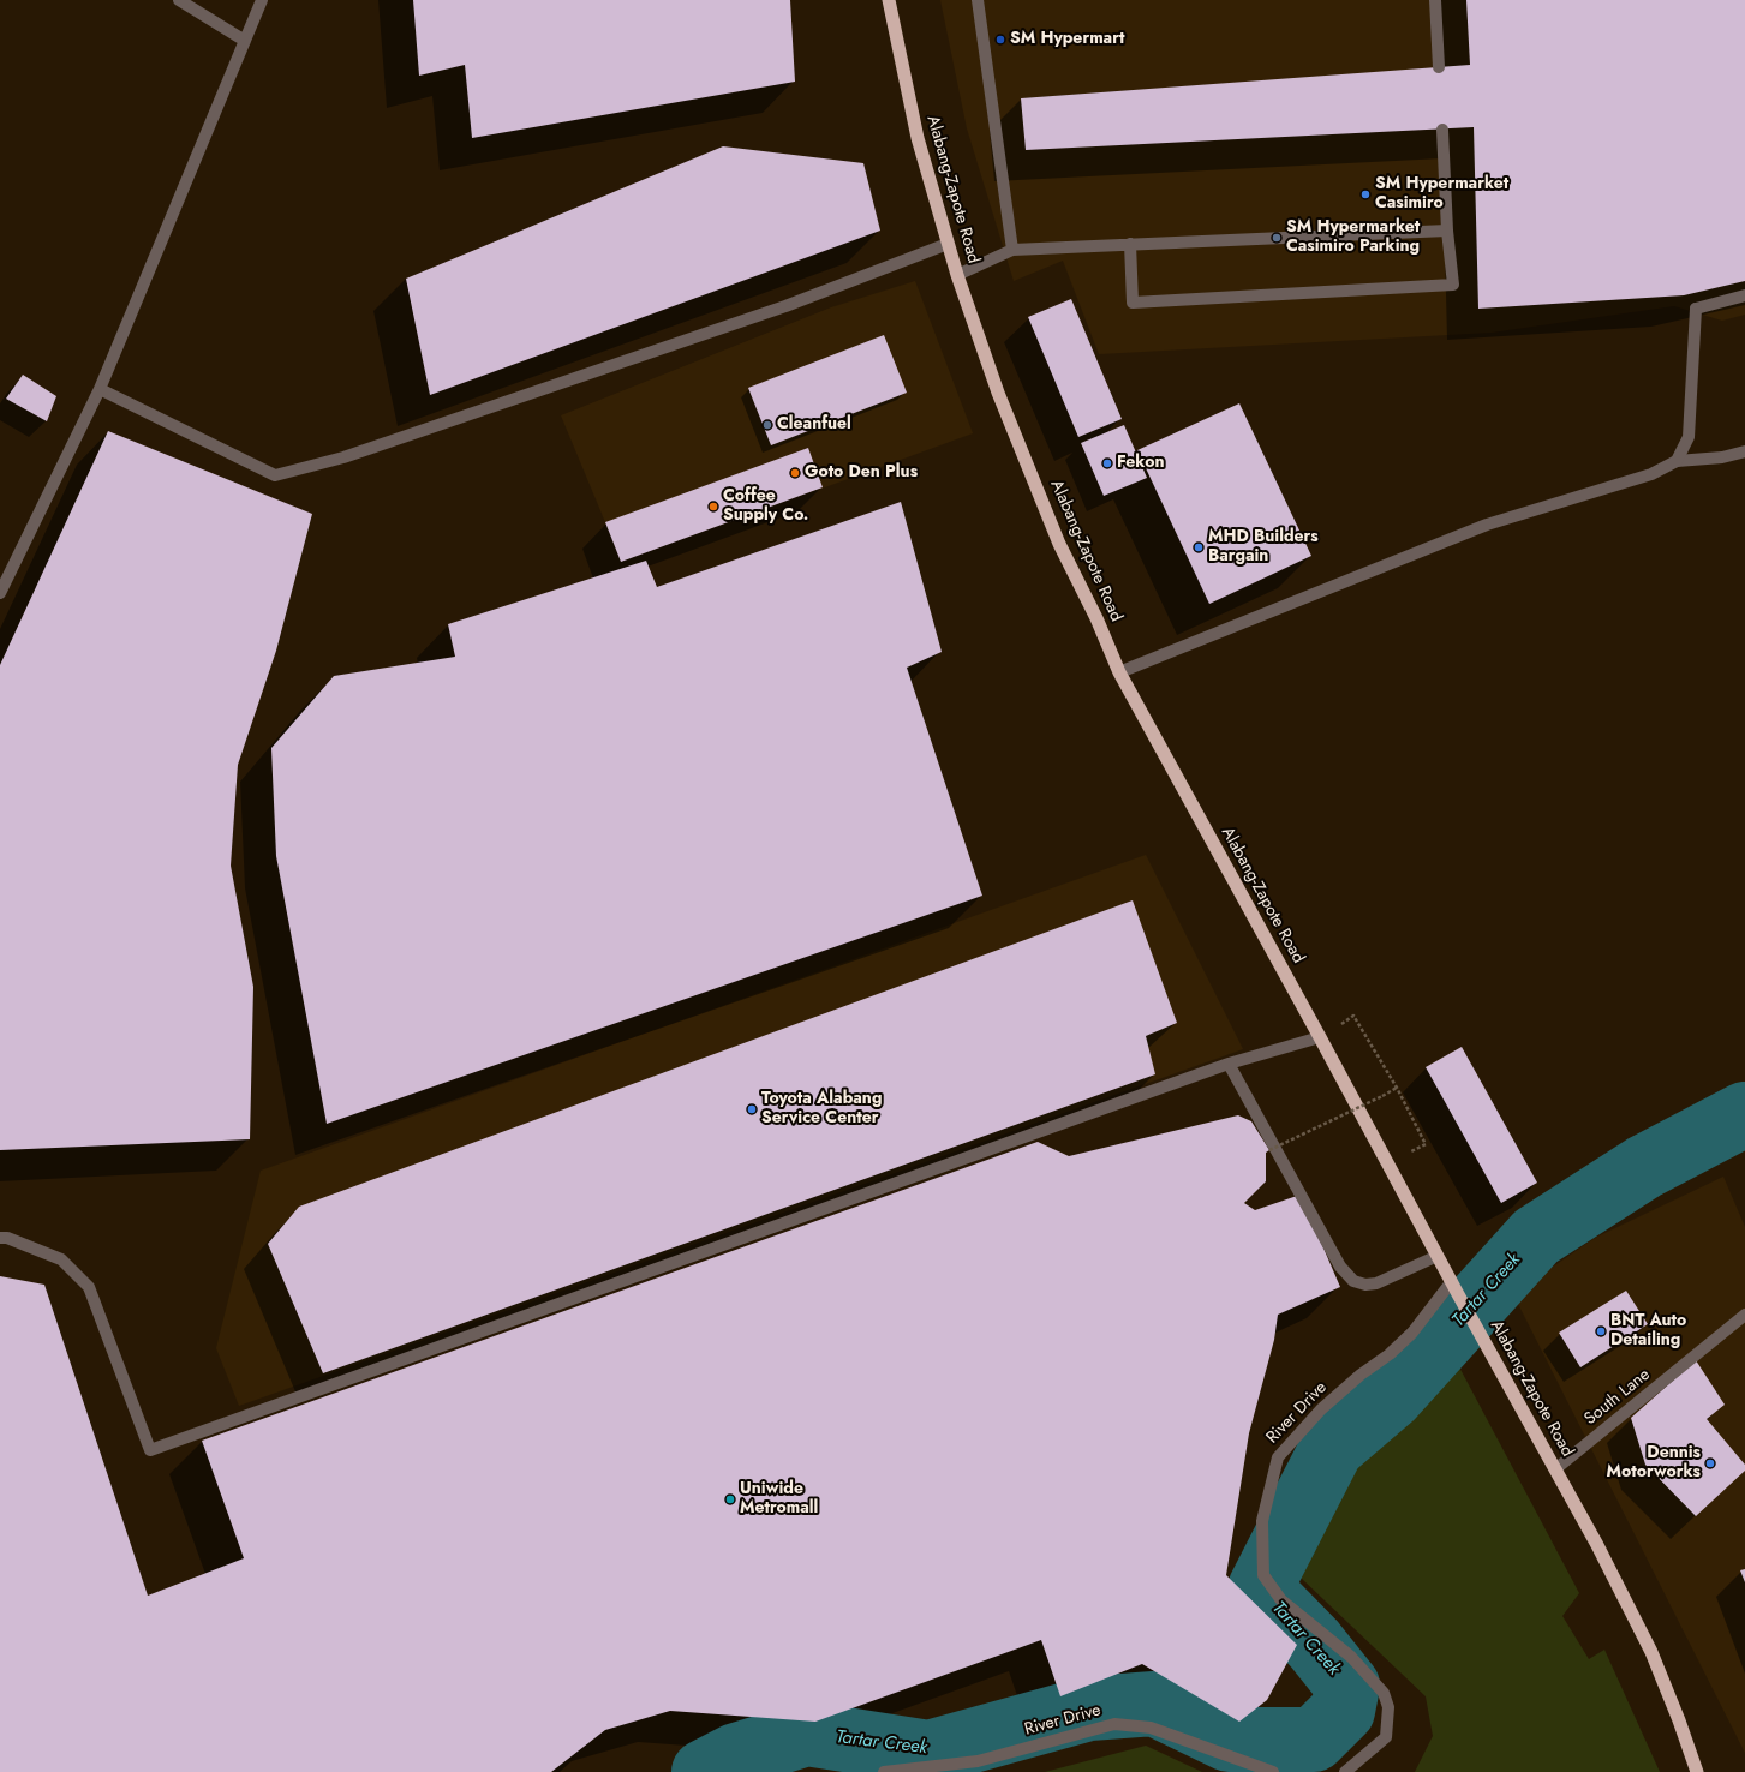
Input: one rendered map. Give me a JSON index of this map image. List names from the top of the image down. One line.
{"streets":{"highway":["Alabang-Zapote Road"],"street":["South Lane","River Drive"]},"crossings":[["Alabang-Zapote Road","South Lane"],["Alabang-Zapote Road","River Drive"]],"water":["Tartar Creek"],"places":["SM Hypermart","SM Hypermarket Casimiro","SM Hypermarket Casimiro Parking","Cleanfuel","Fekon","Goto Den Plus","Coffee Supply Co.","MHD Builders Bargain","Toyota Alabang Service Center","BNT Auto Detailing","Dennis Motorworks","Uniwide Metromall"]}
